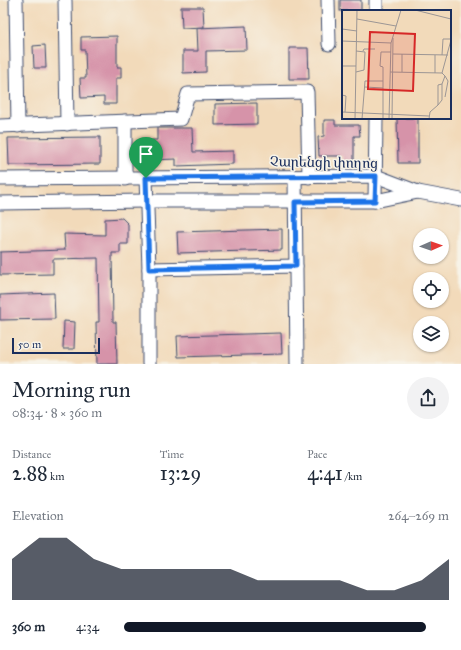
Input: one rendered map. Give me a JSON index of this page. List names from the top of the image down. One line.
{"streets":{"street":["Չարենցի փողոց"]},"scale_bar":"50 m","north":"right","page":{"scale":"50 m","heading":["Morning run","08:34 · 8 × 360 m"],"stats":[["Distance","2.88 km"],["Time","13:29"],["Pace","4:41 /km"]],"chart":["Elevation","264–269 m"],"list":[{"name":"360 m","note":"4:34"}]}}
